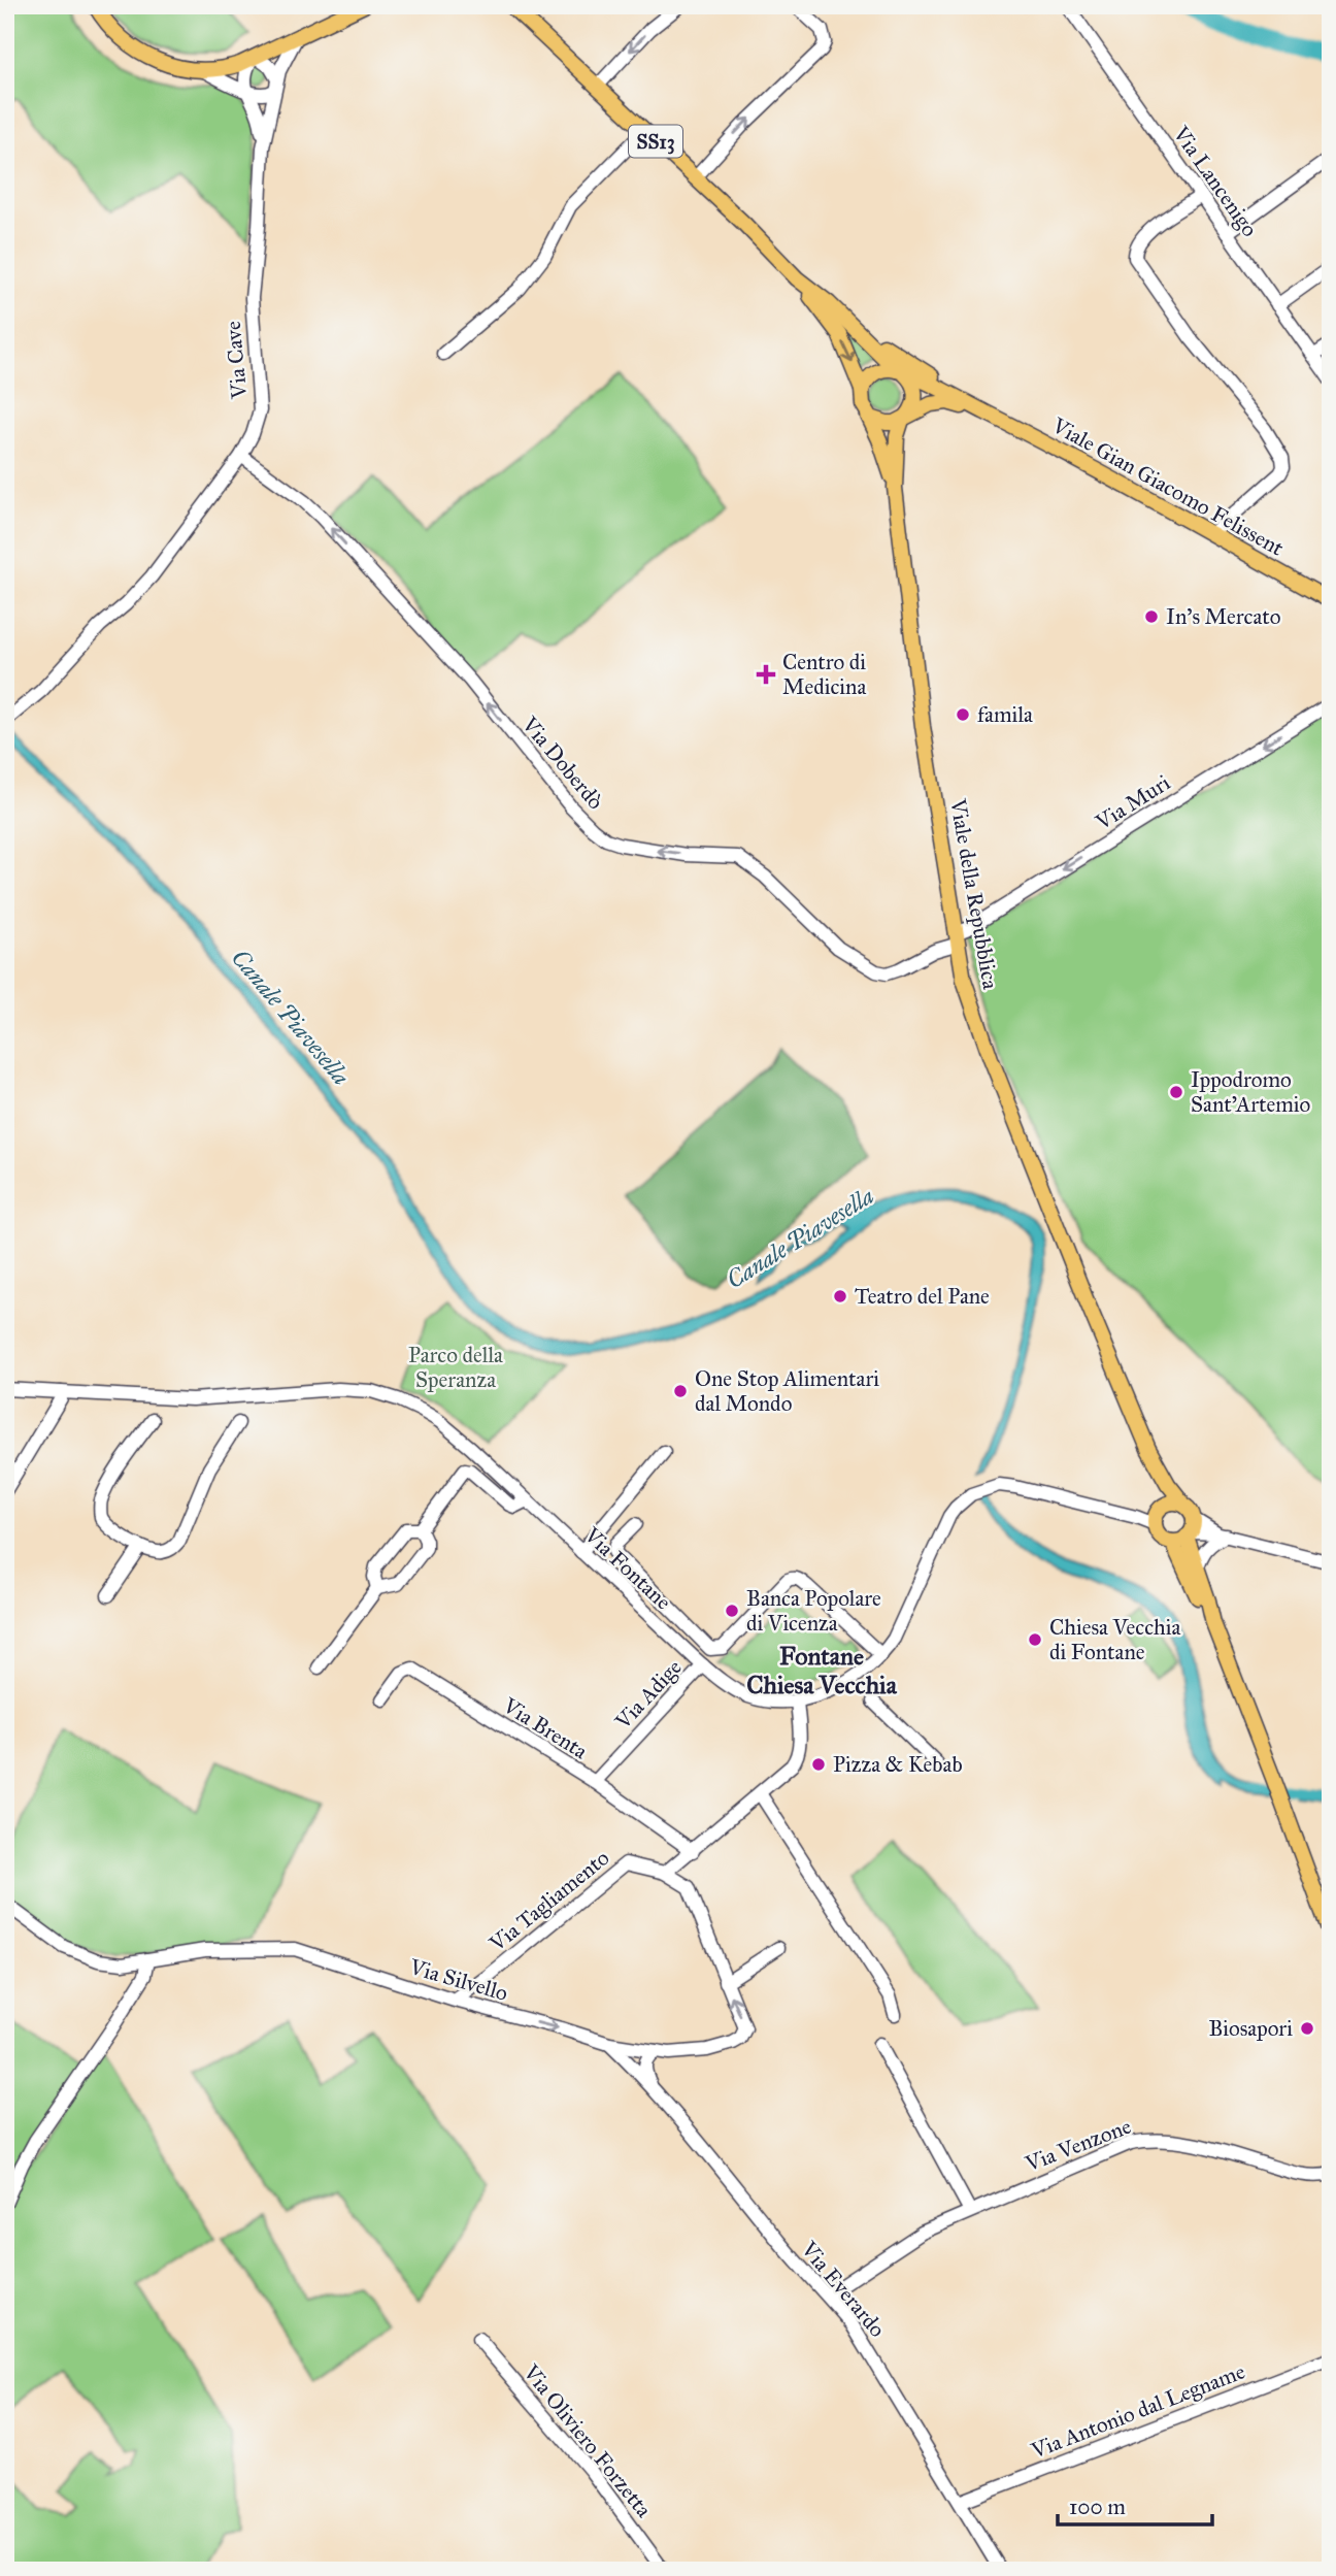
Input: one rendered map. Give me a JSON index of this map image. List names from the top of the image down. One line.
{"streets":{"main road":["SS13","Viale Gian Giacomo Felissent","Viale della Repubblica"],"street":["Via Lancenigo","Via Cave","Via Doberdò","Via Muri","Via Fontane","Via Adige","Via Brenta","Via Tagliamento","Via Silvello","Via Venzone","Via Everardo","Via Antonio dal Legname","Via Oliviero Forzetta"]},"crossings":[["Via Cave","Via Doberdò"],["Viale Gian Giacomo Felissent","Viale della Repubblica"],["Via Doberdò","Via Muri"],["Via Doberdò","Viale della Repubblica"],["Via Muri","Viale della Repubblica"],["Viale della Repubblica","Via Fontane"],["Via Fontane","Via Adige"],["Via Adige","Via Brenta"],["Via Tagliamento","Via Silvello"],["Via Silvello","Via Everardo"],["Via Venzone","Via Everardo"],["Via Everardo","Via Antonio dal Legname"]],"one_way":["Via Doberdò","Via Muri"],"districts":["Fontane Chiesa Vecchia"],"water":["Canale Piavesella"],"parks":["Parco della Speranza"],"places":{"other":["In's Mercato","famila","Ippodromo Sant'Artemio","Teatro del Pane","One Stop Alimentari dal Mondo","Banca Popolare di Vicenza","Chiesa Vecchia di Fontane","Pizza & Kebab","Biosapori"],"health":["Centro di Medicina"]},"scale_bar":"100 m"}
